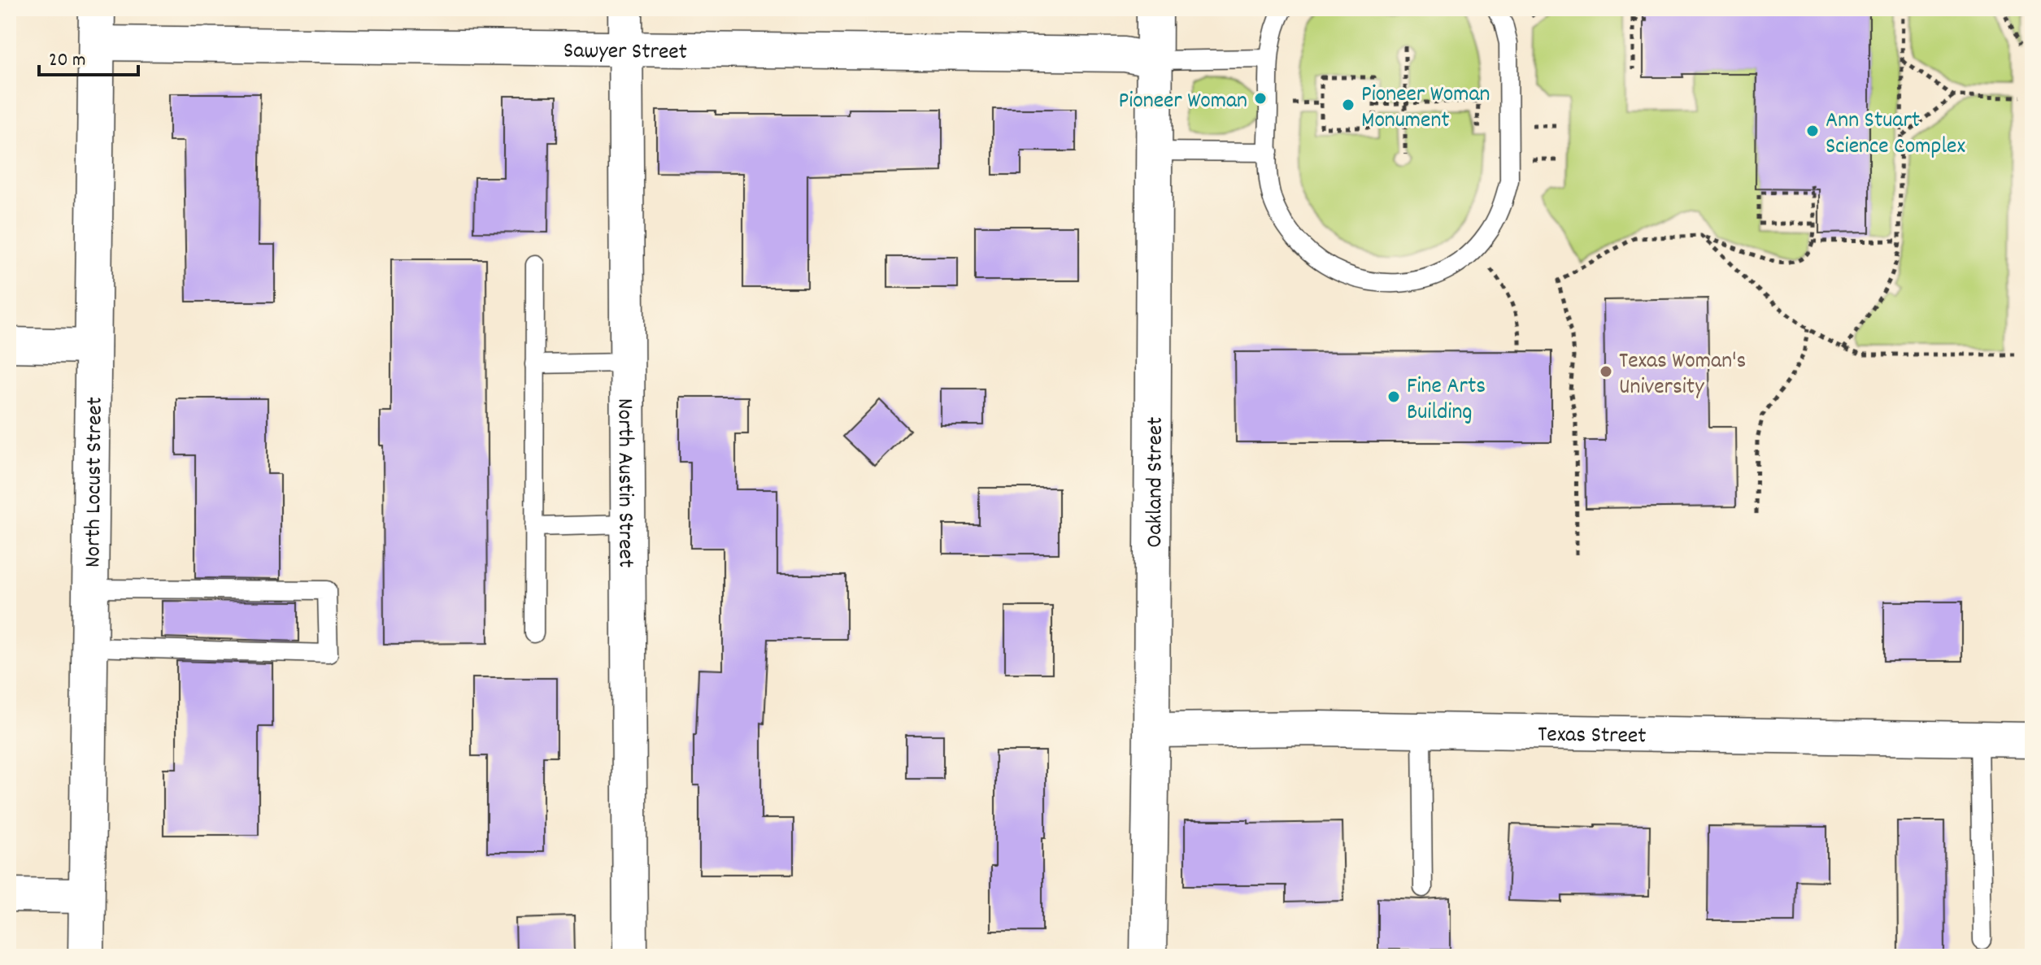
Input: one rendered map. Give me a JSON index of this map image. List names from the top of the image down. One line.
{"streets":{"main road":["North Locust Street","Oakland Street"],"street":["Sawyer Street","North Austin Street","Texas Street"]},"crossings":[["Sawyer Street","North Locust Street"],["Sawyer Street","North Austin Street"],["Sawyer Street","Oakland Street"],["Oakland Street","Texas Street"]],"places":["Pioneer Woman","Pioneer Woman Monument","Ann Stuart Science Complex","Texas Woman's University","Fine Arts Building"],"scale_bar":"20 m"}
